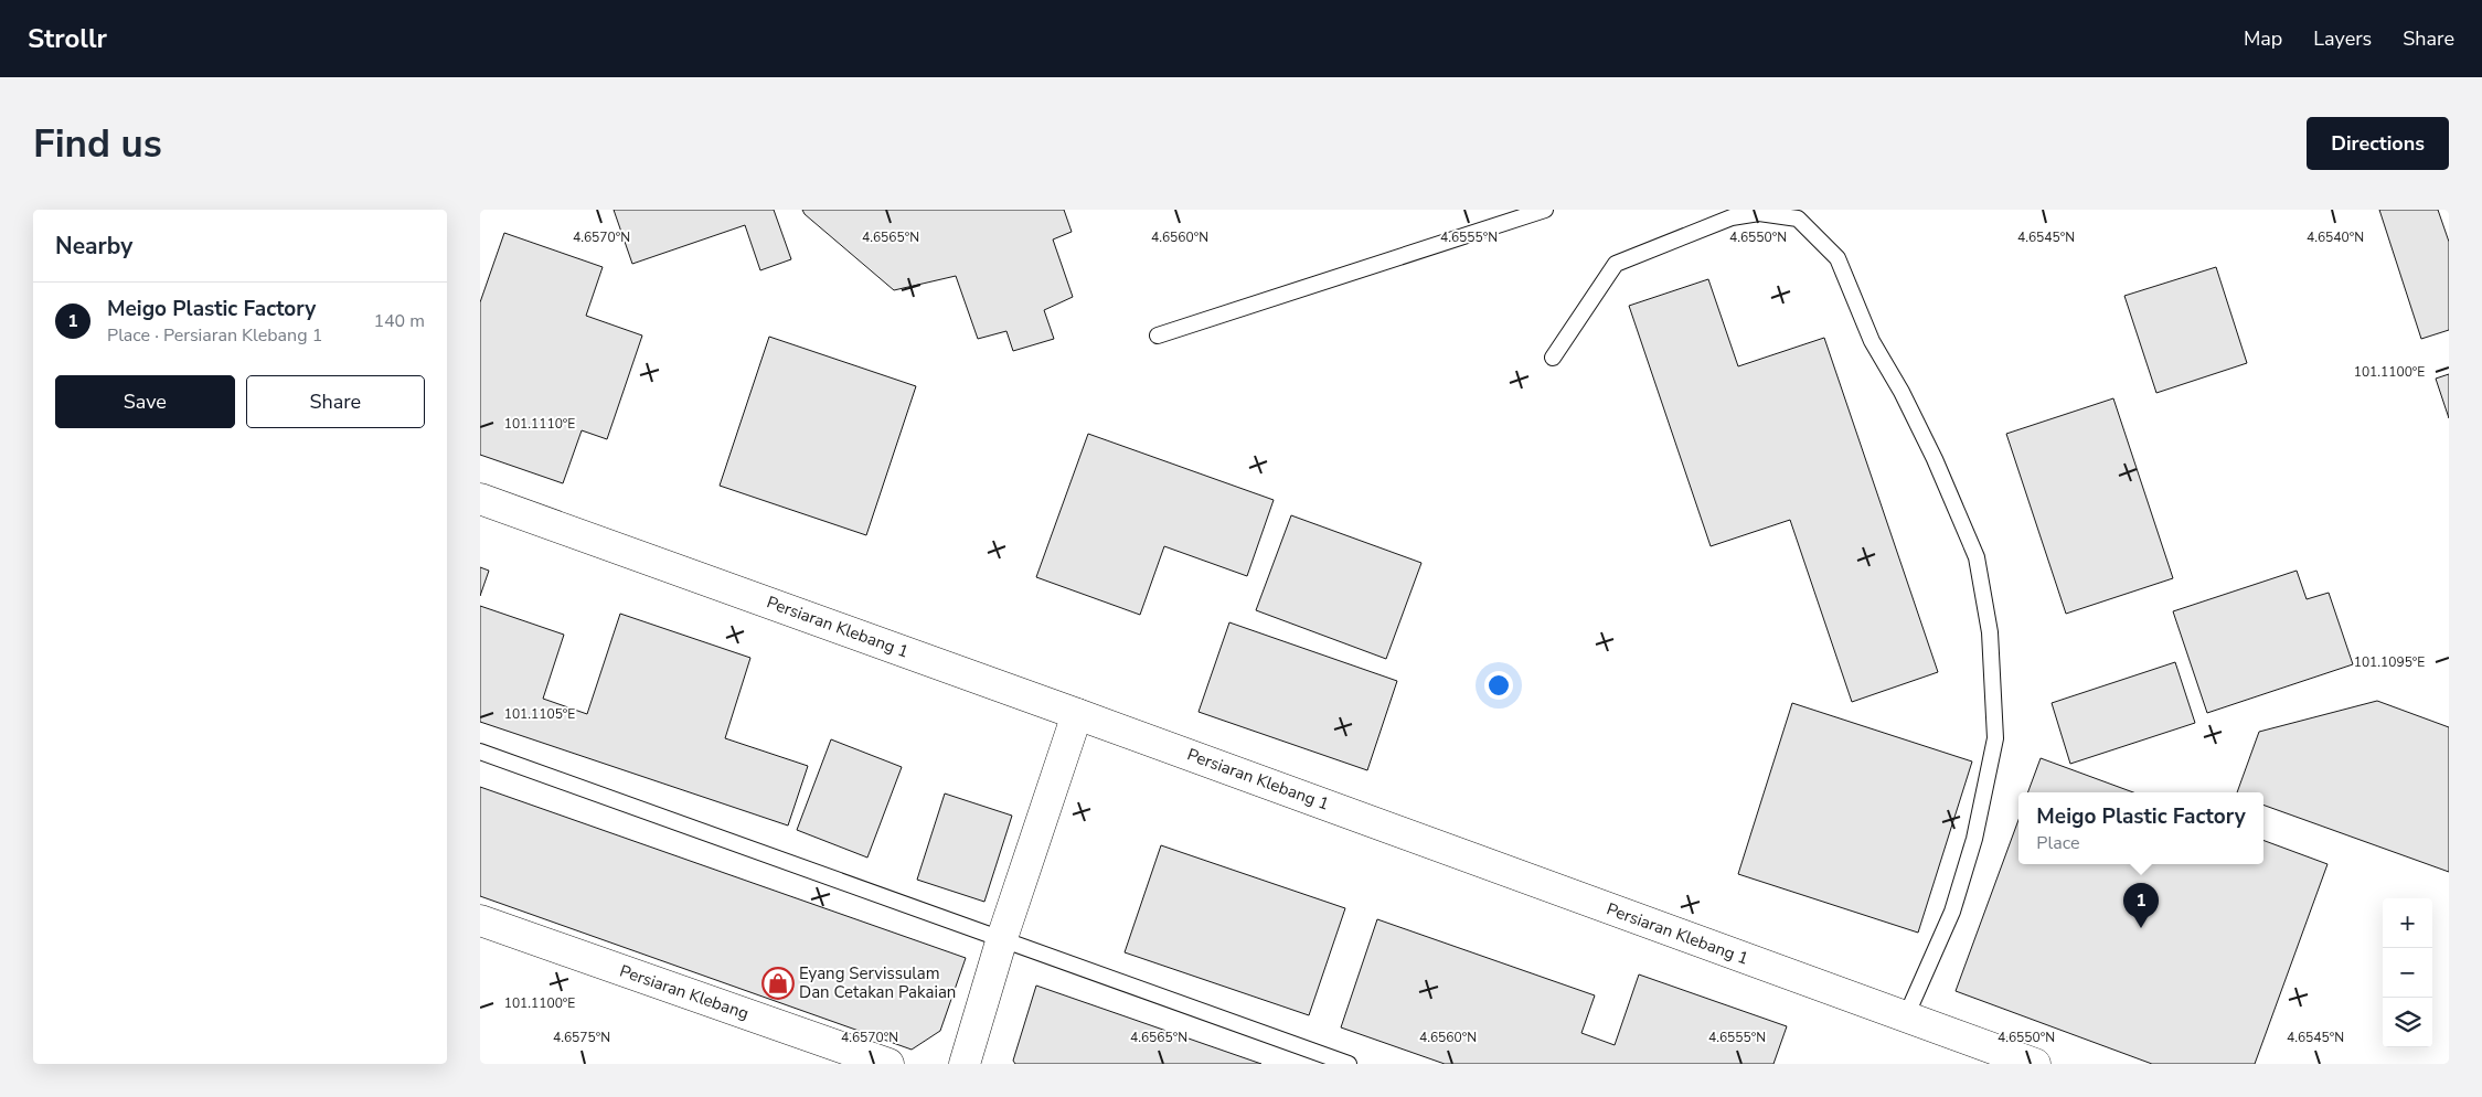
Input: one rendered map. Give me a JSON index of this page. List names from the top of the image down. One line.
{"streets":{"street":["Persiaran Klebang 1","Persiaran Klebang"]},"places":{"shop":["Eyang Servissulam Dan Cetakan Pakaian"]},"page":{"header":"Strollr","nav":["Map","Layers","Share"],"buttons":["Directions",["Save","Share"]],"title":"Find us","heading":"Nearby","list":[{"mark":"1","name":"Meigo Plastic Factory","note":"Place · Persiaran Klebang 1","value":"140 m"}],"popup":["Meigo Plastic Factory","Place"],"pins":"1","map_buttons":["+","−"]},"coordinates":["4.6570°N","4.6565°N","4.6560°N","4.6555°N","4.6550°N","4.6545°N","4.6540°N","101.1100°E","101.1110°E","101.1095°E","101.1105°E","4.6575°N"]}
